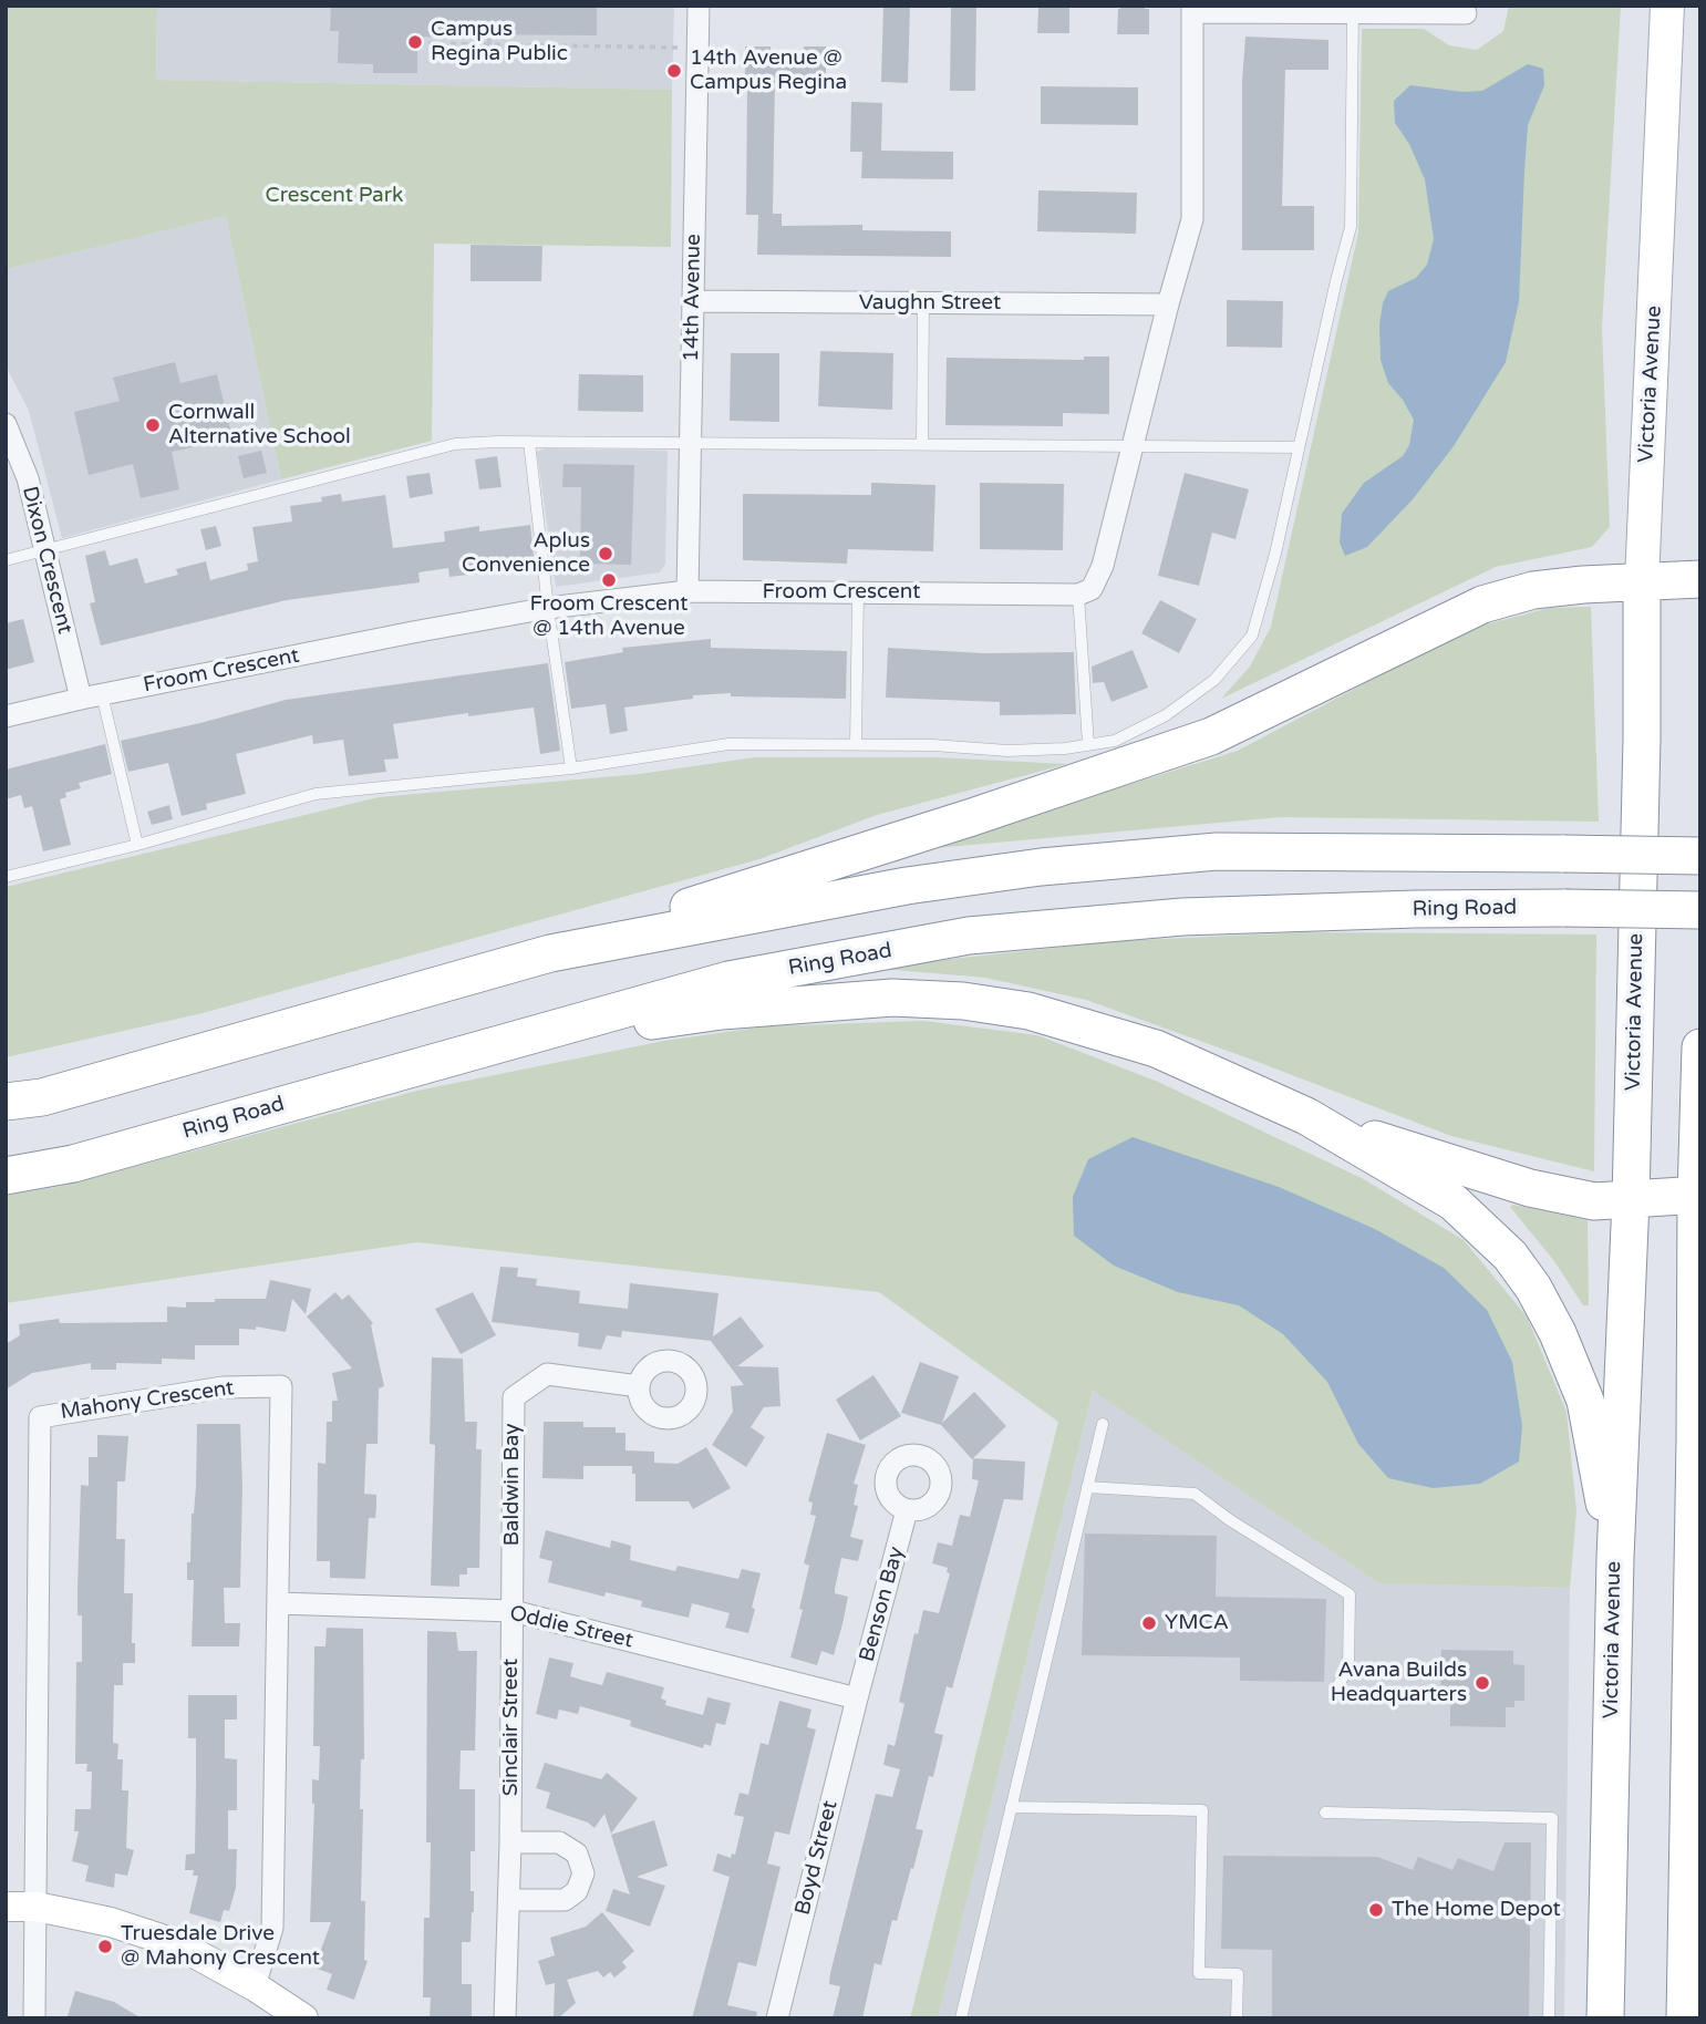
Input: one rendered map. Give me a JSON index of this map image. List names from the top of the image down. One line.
{"streets":{"highway":["Victoria Avenue","Ring Road"],"street":["14th Avenue","Vaughn Street","Dixon Crescent","Froom Crescent","Mahony Crescent","Baldwin Bay","Benson Bay","Oddie Street","Sinclair Street","Boyd Street"]},"crossings":[["14th Avenue","Vaughn Street"],["14th Avenue","Froom Crescent"],["Dixon Crescent","Froom Crescent"],["Mahony Crescent","Oddie Street"],["Baldwin Bay","Oddie Street"],["Baldwin Bay","Sinclair Street"],["Benson Bay","Oddie Street"],["Benson Bay","Boyd Street"],["Oddie Street","Sinclair Street"],["Oddie Street","Boyd Street"]],"parks":["Crescent Park"],"places":["Campus Regina Public","14th Avenue @ Campus Regina","Cornwall Alternative School","Aplus Convenience","Froom Crescent @ 14th Avenue","YMCA","Avana Builds Headquarters","The Home Depot","Truesdale Drive @ Mahony Crescent"]}
